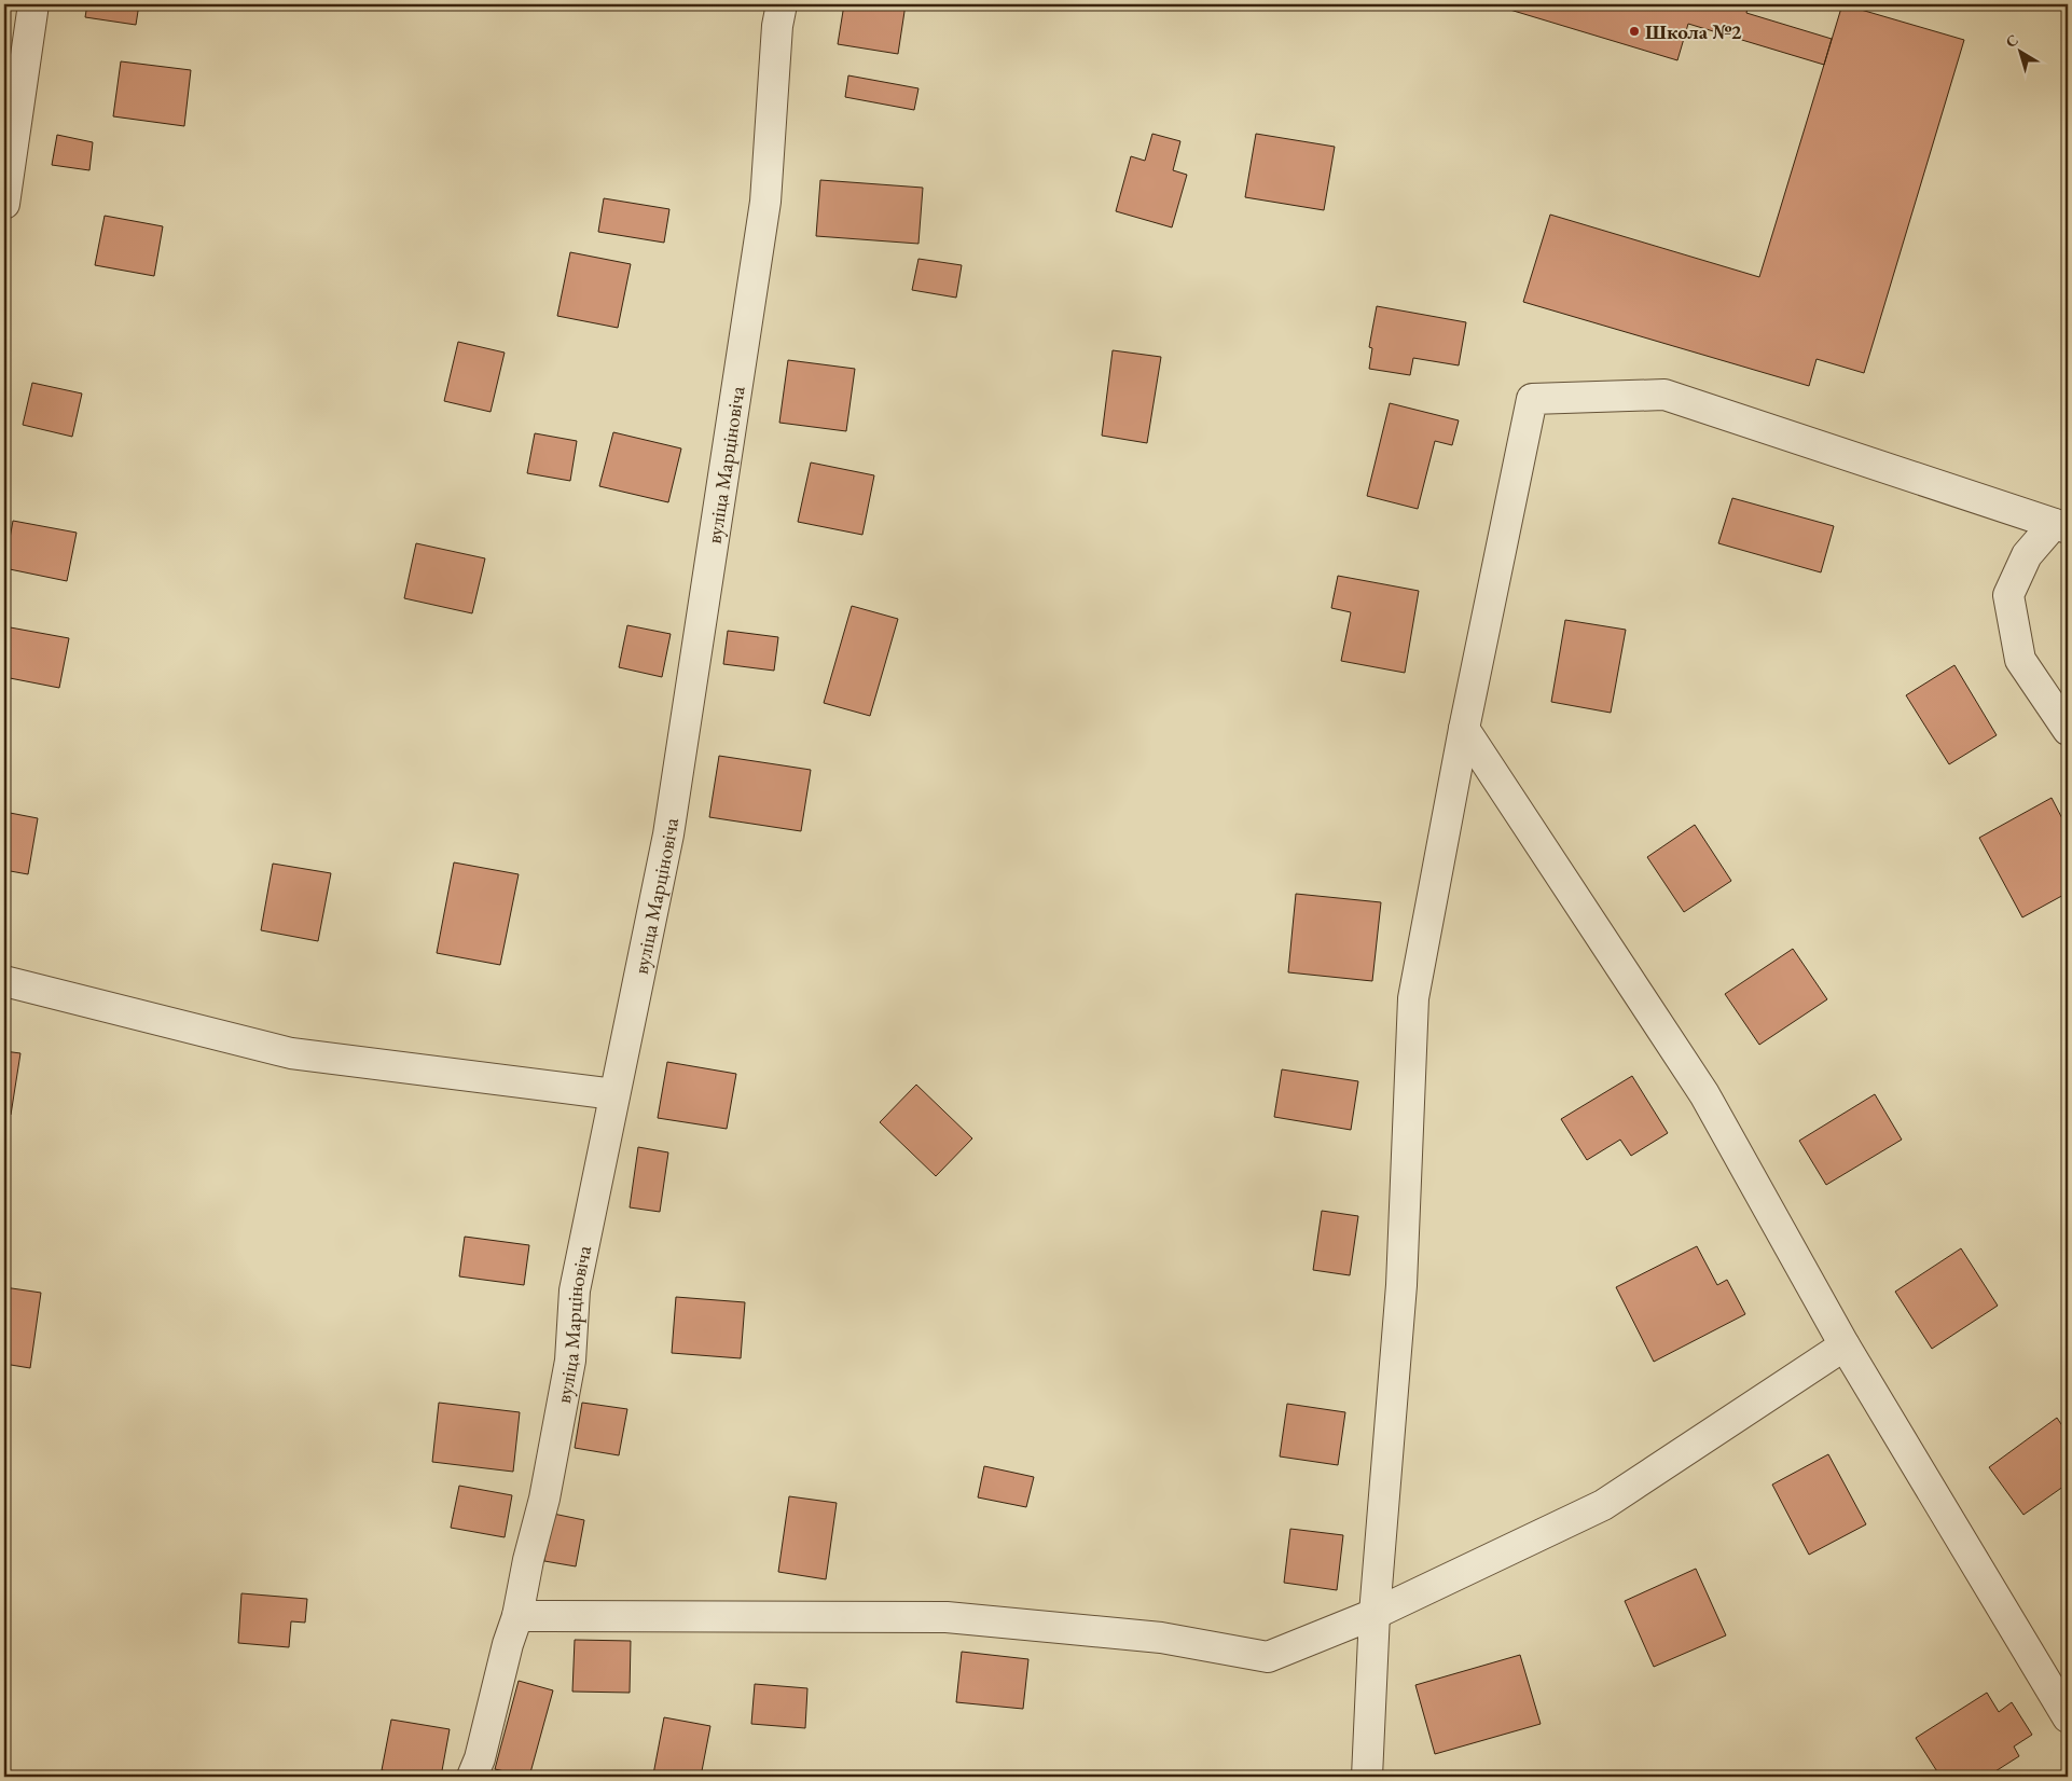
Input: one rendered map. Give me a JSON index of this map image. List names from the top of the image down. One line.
{"streets":{"street":["вуліца Марціновіча"]},"places":["Школа №2"],"north":"top left"}
